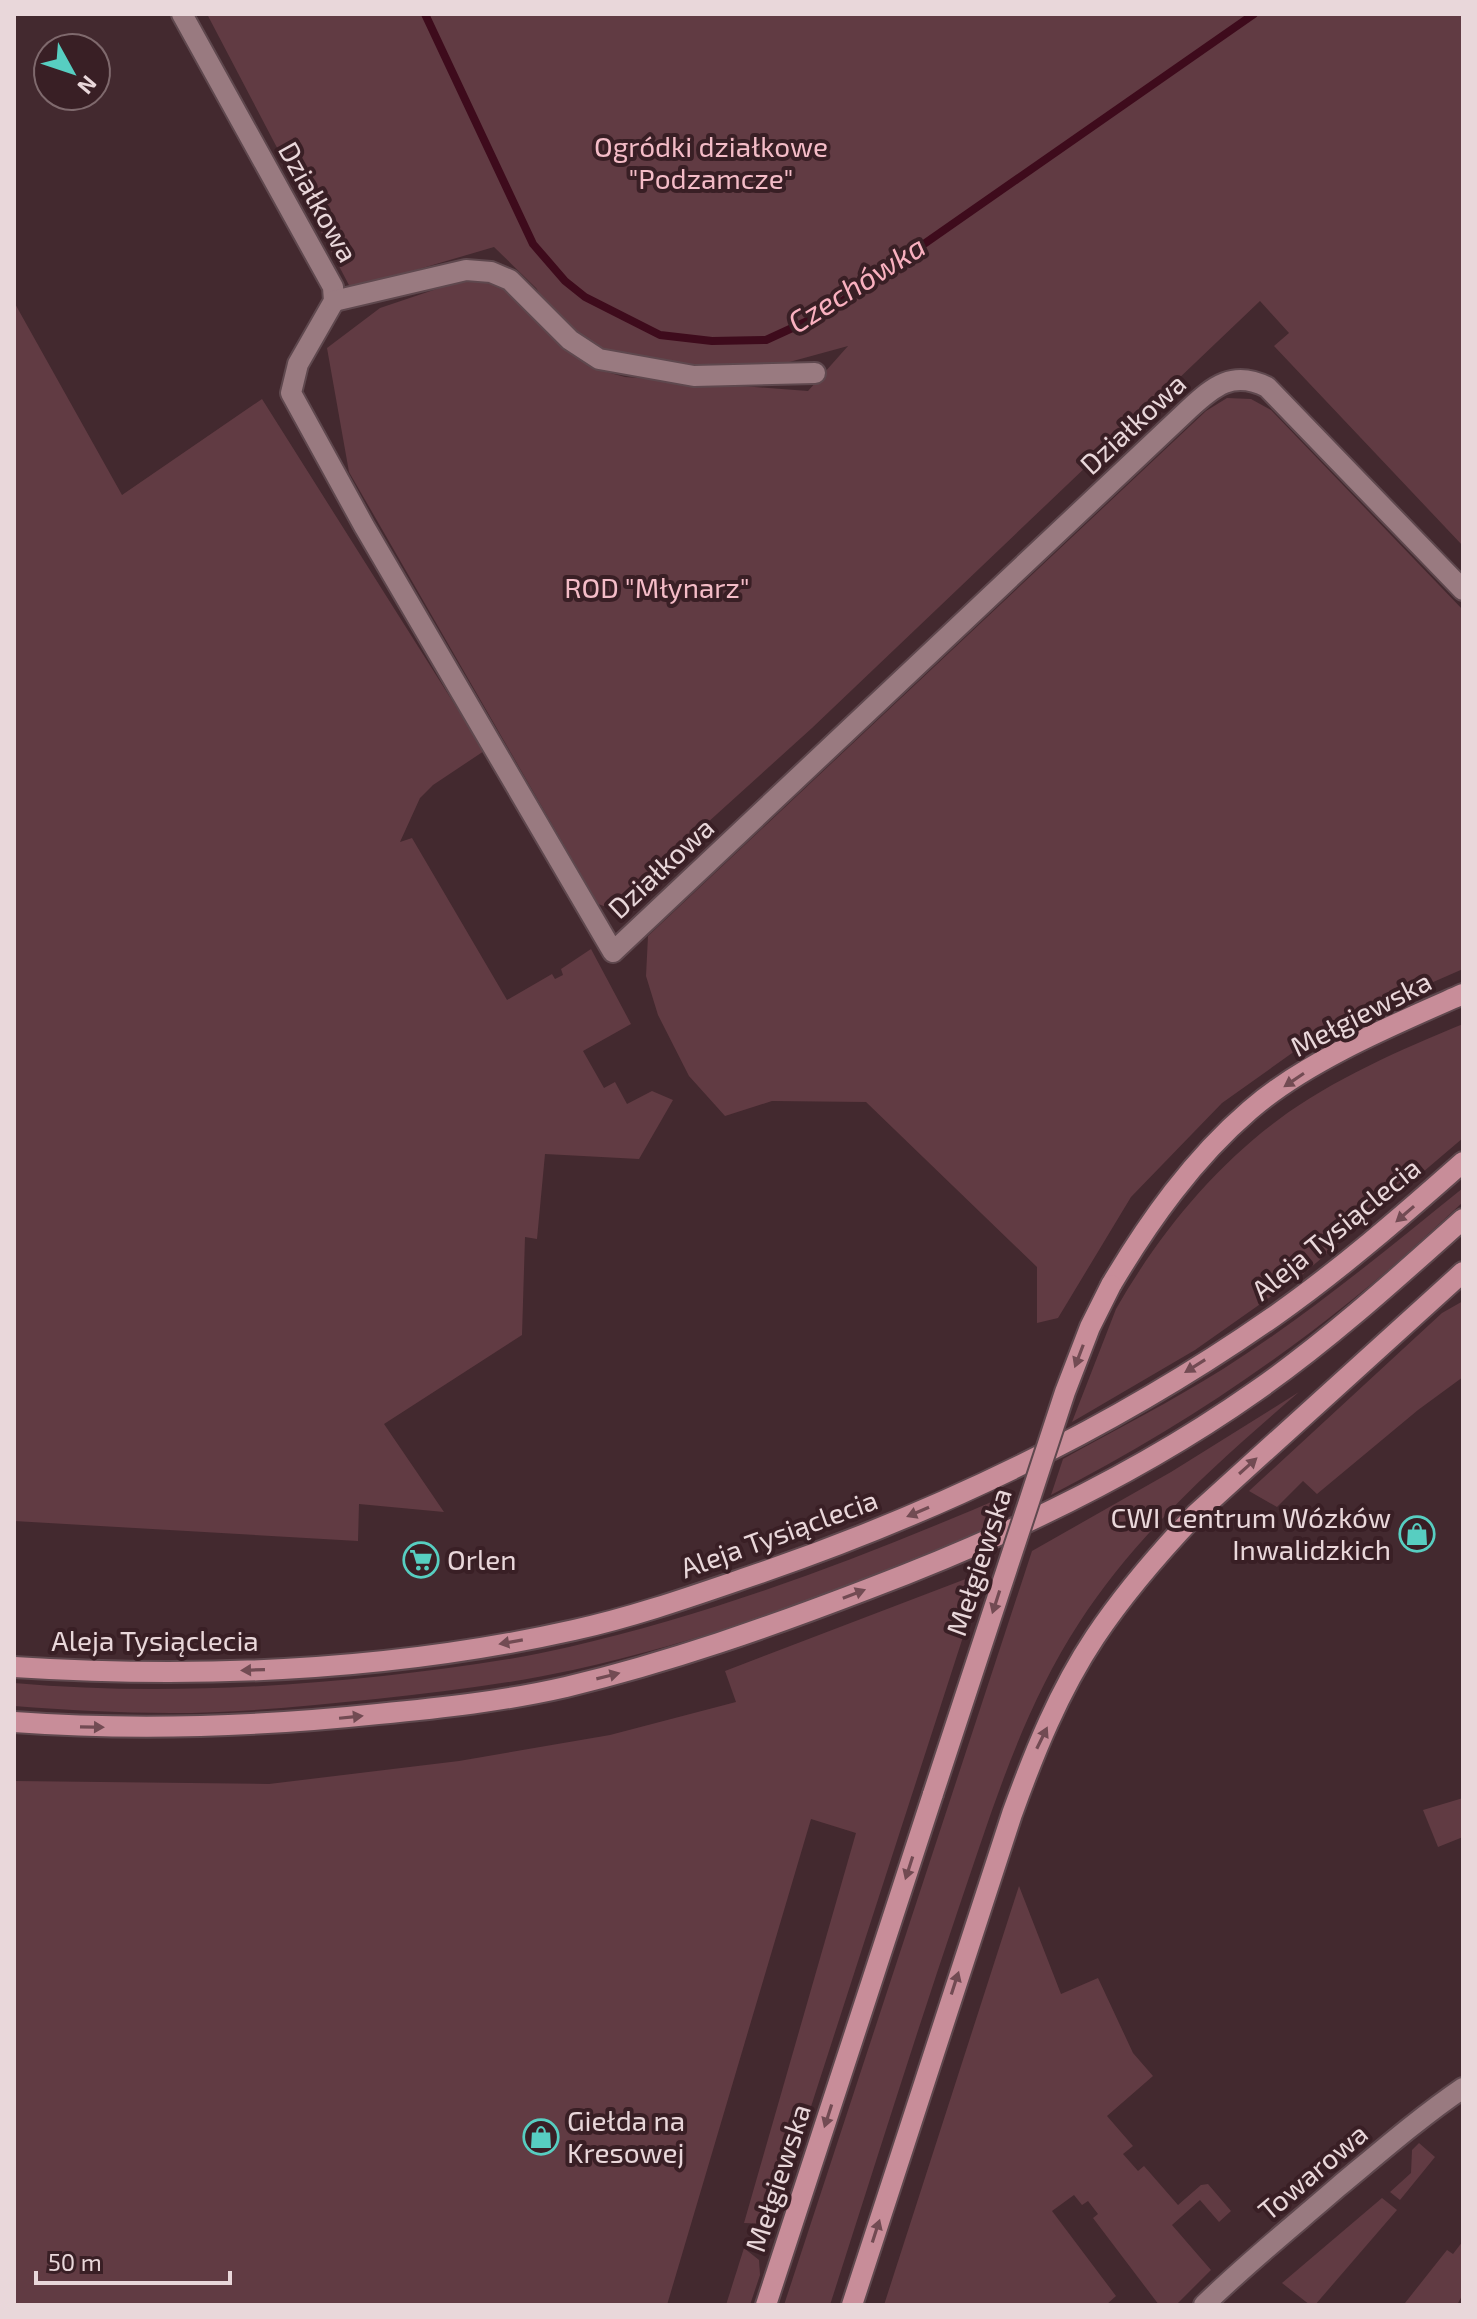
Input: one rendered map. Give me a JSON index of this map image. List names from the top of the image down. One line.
{"streets":{"main road":["Mełgiewska","Aleja Tysiąclecia"],"street":["Działkowa","Towarowa"]},"water":["Czechówka"],"parks":["Ogródki działkowe \"Podzamcze\"","ROD \"Młynarz\""],"places":{"shop":["CWI Centrum Wózków Inwalidzkich","Giełda na Kresowej"],"supermarket":["Orlen"]},"scale_bar":"50 m","north":"bottom right"}
